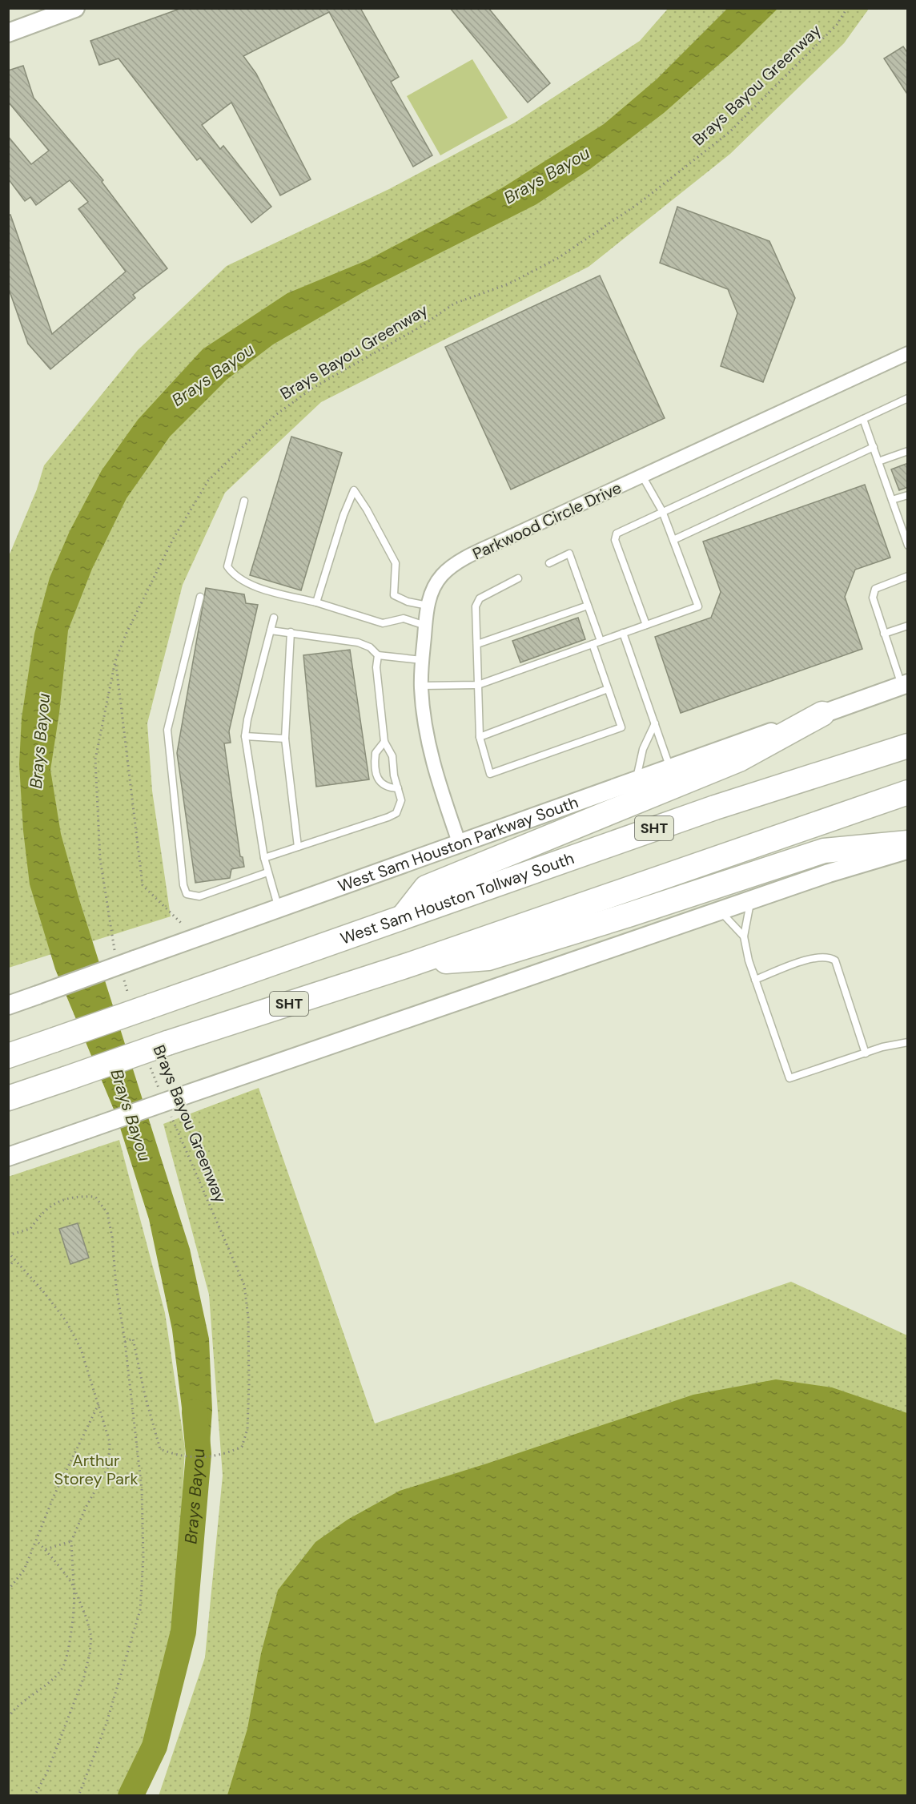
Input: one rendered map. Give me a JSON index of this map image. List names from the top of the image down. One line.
{"streets":{"highway":["SHT","West Sam Houston Tollway South"],"main road":["West Sam Houston Parkway South"],"street":["Parkwood Circle Drive"],"path":["Brays Bayou Greenway"]},"crossings":[["Parkwood Circle Drive","West Sam Houston Parkway South"]],"water":["Brays Bayou"],"parks":["Arthur Storey Park"]}
